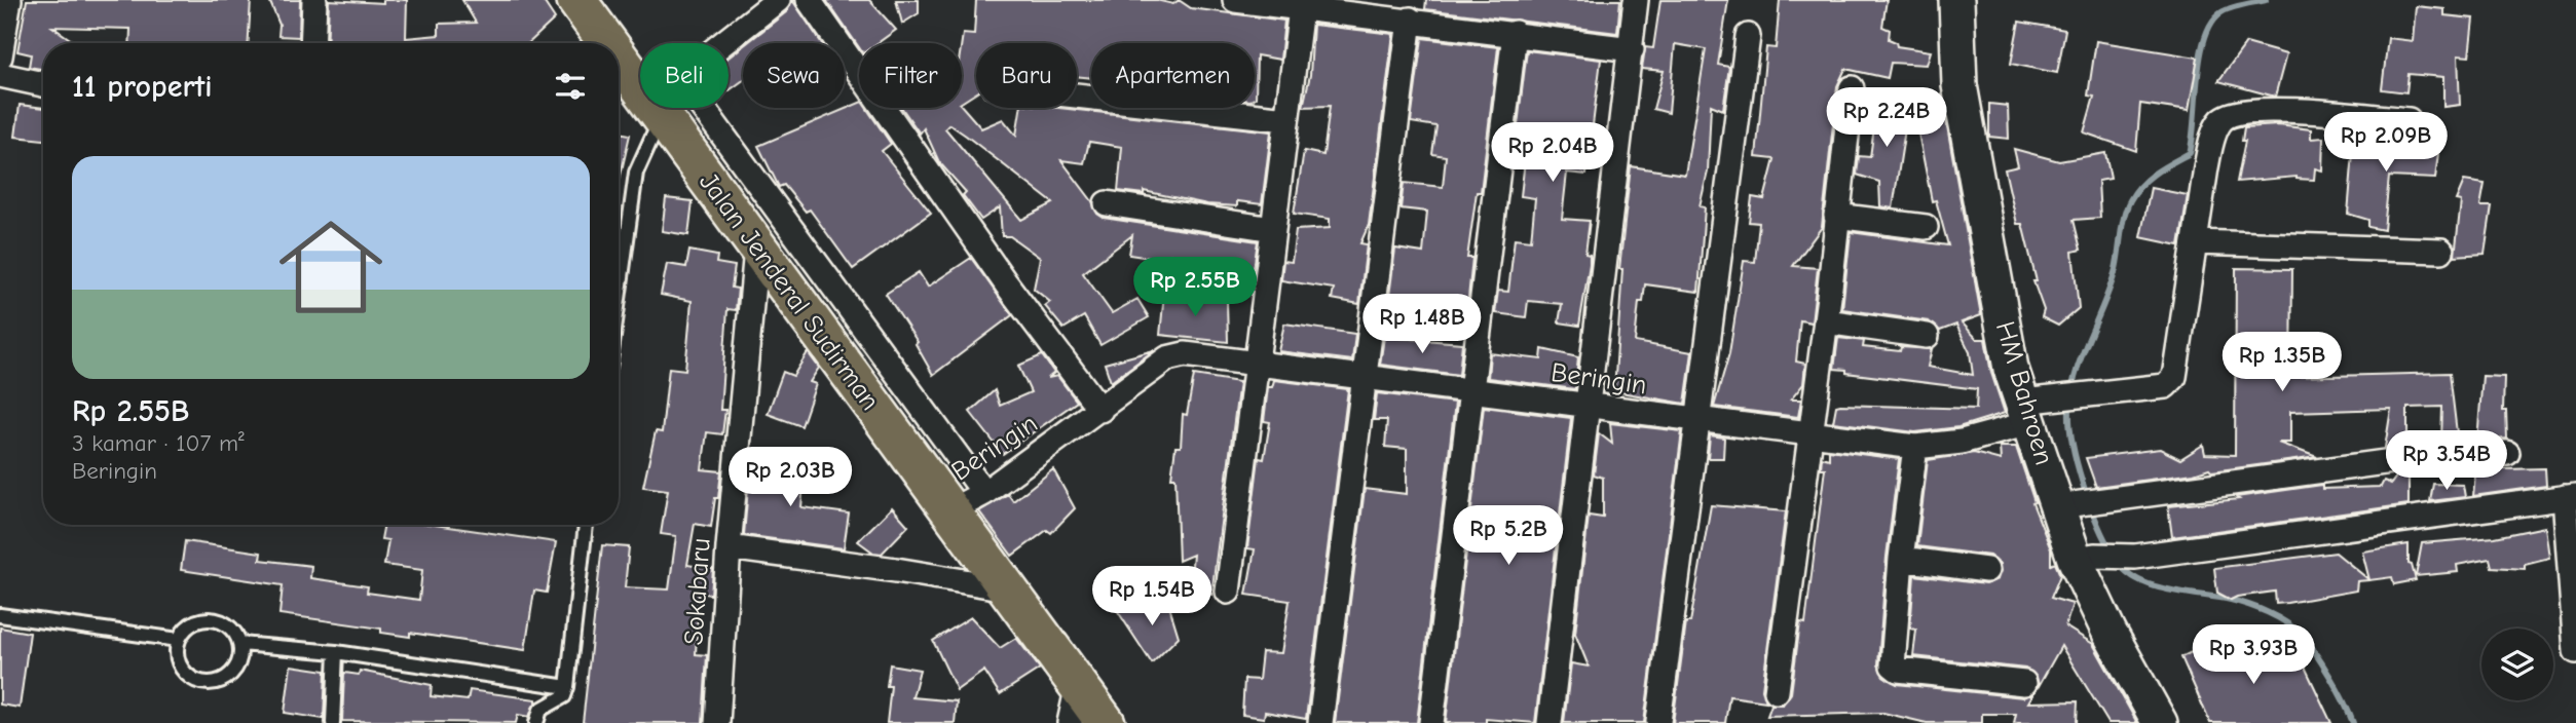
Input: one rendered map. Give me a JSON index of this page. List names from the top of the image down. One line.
{"streets":{"main road":["Jalan Jenderal Sudirman"],"street":["Beringin","HM Bahroen","Sokabaru"]},"crossings":[["Jalan Jenderal Sudirman","Beringin"],["Jalan Jenderal Sudirman","Sokabaru"],["Beringin","HM Bahroen"]],"page":{"chip":["Beli","Sewa","Filter","Baru","Apartemen"],"heading":"11 properti","price":["Rp 2.24B","Rp 2.09B","Rp 2.04B","Rp 2.55B","Rp 1.48B","Rp 1.35B","Rp 3.54B","Rp 2.03B","Rp 5.2B","Rp 1.54B","Rp 3.93B"],"list":[{"name":"Rp 2.55B","note":"3 kamar · 107 m² · Beringin"}]}}
